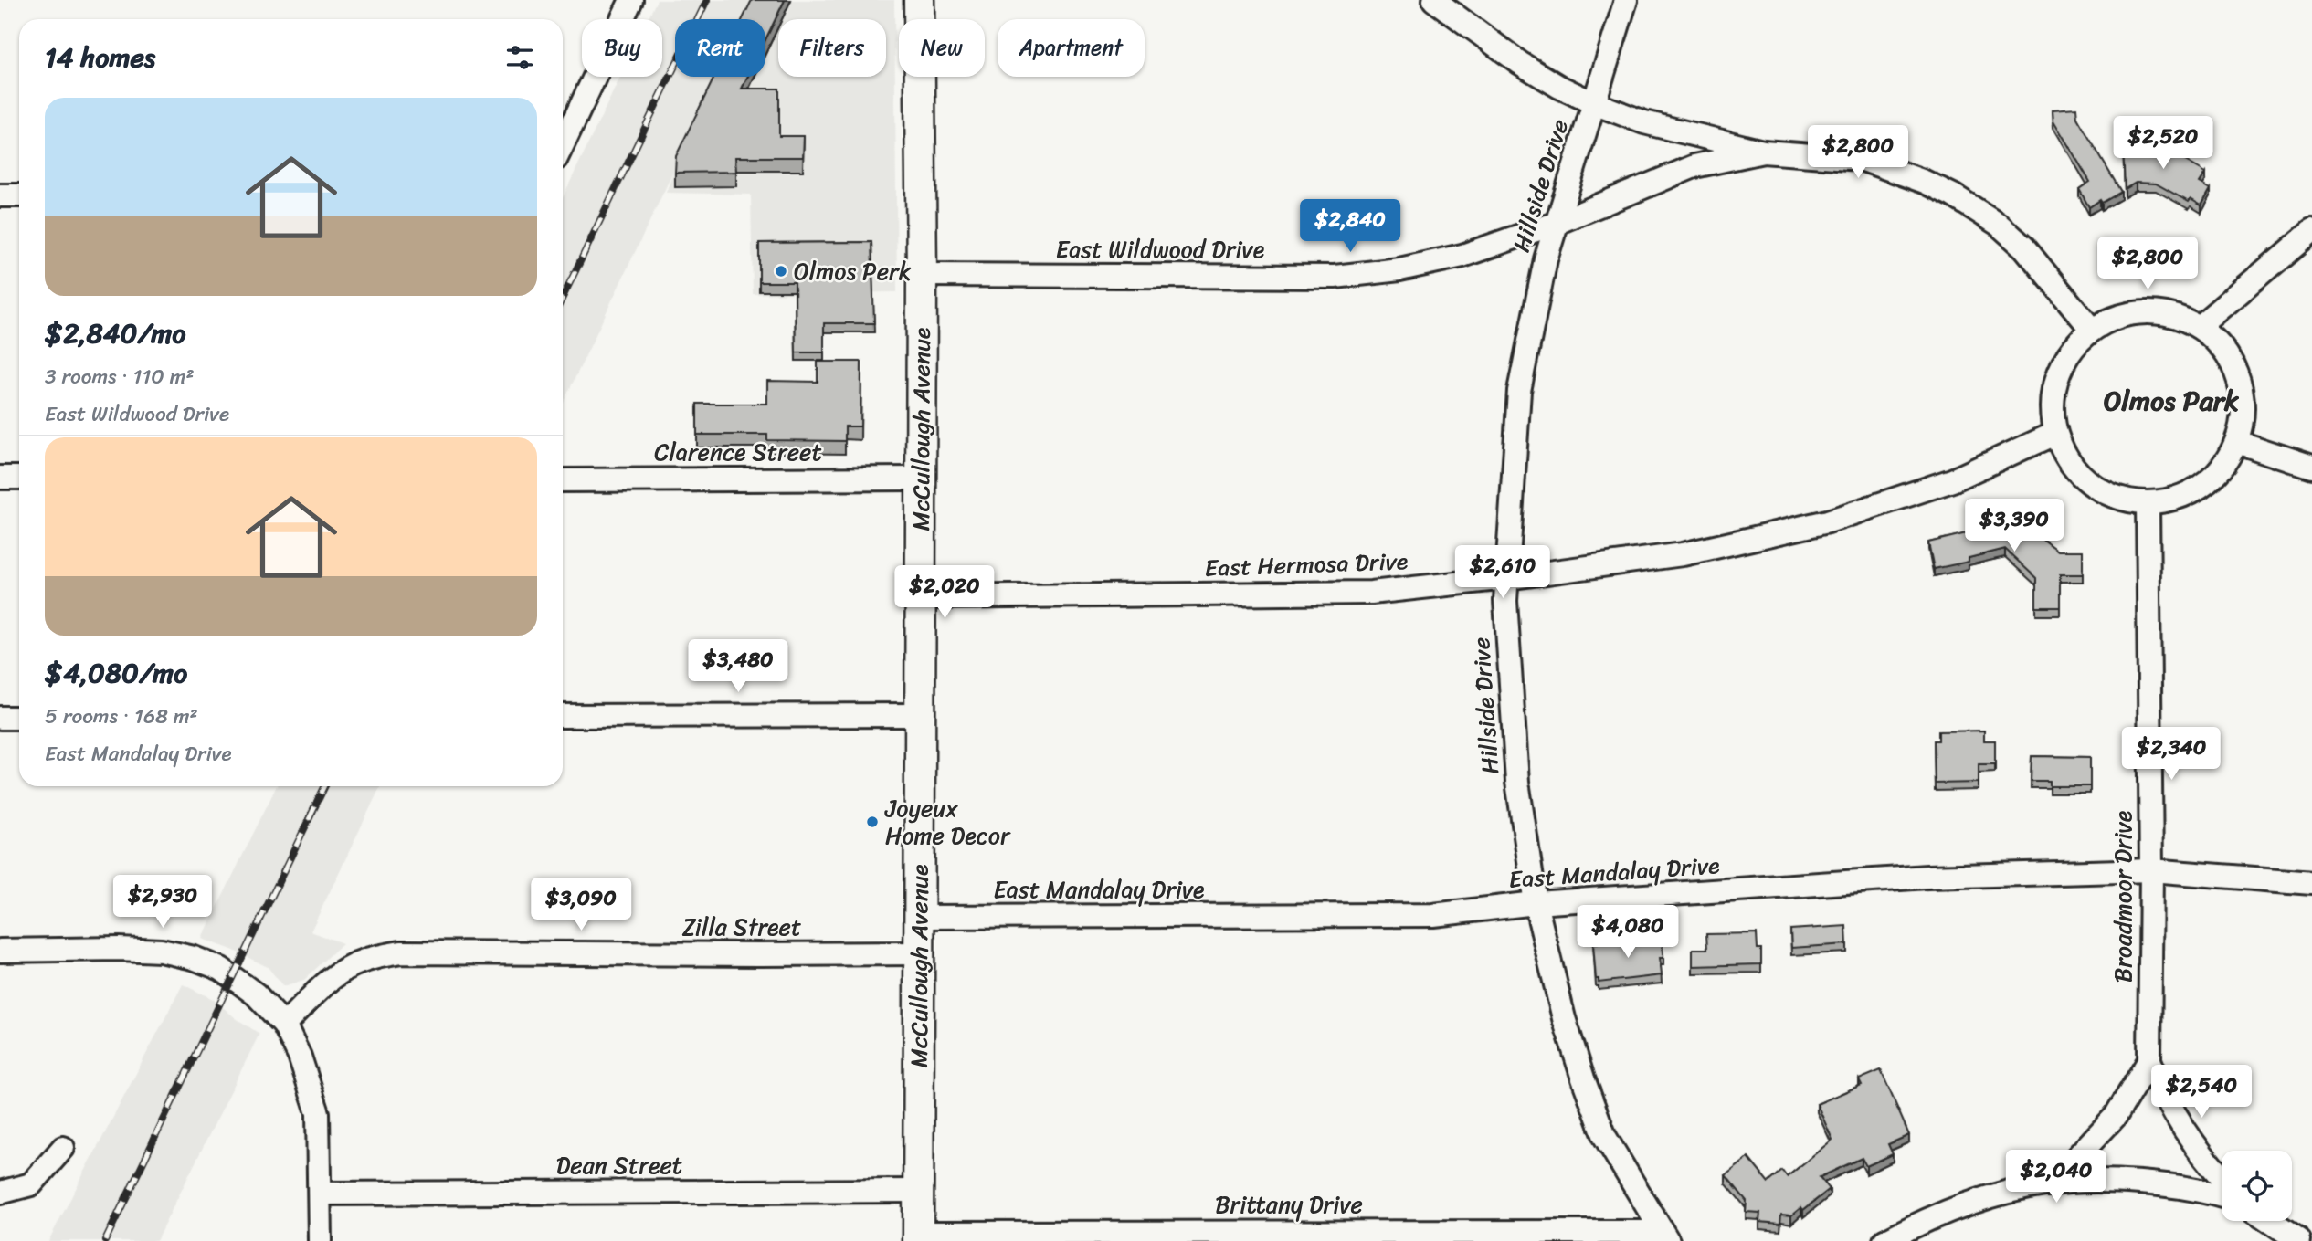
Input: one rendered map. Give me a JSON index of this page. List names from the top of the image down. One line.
{"streets":{"main road":["McCullough Avenue"],"street":["Hillside Drive","East Wildwood Drive","Clarence Street","East Hermosa Drive","East Mandalay Drive","Broadmoor Drive","Zilla Street","Dean Street","Brittany Drive"]},"crossings":[["Hillside Drive","East Wildwood Drive"],["Hillside Drive","East Hermosa Drive"],["Hillside Drive","East Mandalay Drive"],["Hillside Drive","Brittany Drive"],["East Wildwood Drive","McCullough Avenue"],["East Wildwood Drive","East Hermosa Drive"],["East Wildwood Drive","Broadmoor Drive"],["McCullough Avenue","Clarence Street"],["McCullough Avenue","East Hermosa Drive"],["McCullough Avenue","East Mandalay Drive"],["McCullough Avenue","Zilla Street"],["McCullough Avenue","Dean Street"],["McCullough Avenue","Brittany Drive"],["East Hermosa Drive","Broadmoor Drive"],["East Mandalay Drive","Broadmoor Drive"]],"districts":["Olmos Park"],"places":["Olmos Perk","Joyeux Home Decor"],"page":{"chip":["Buy","Rent","Filters","New","Apartment"],"heading":"14 homes","list":[{"name":"$2,840/mo","note":"3 rooms · 110 m² · East Wildwood Drive"},{"name":"$4,080/mo","note":"5 rooms · 168 m² · East Mandalay Drive"}],"price":["$2,520","$2,800","$2,840","$2,800","$3,390","$2,610","$2,020","$3,480","$2,340","$2,930","$3,090","$4,080","$2,540","$2,040"]}}
